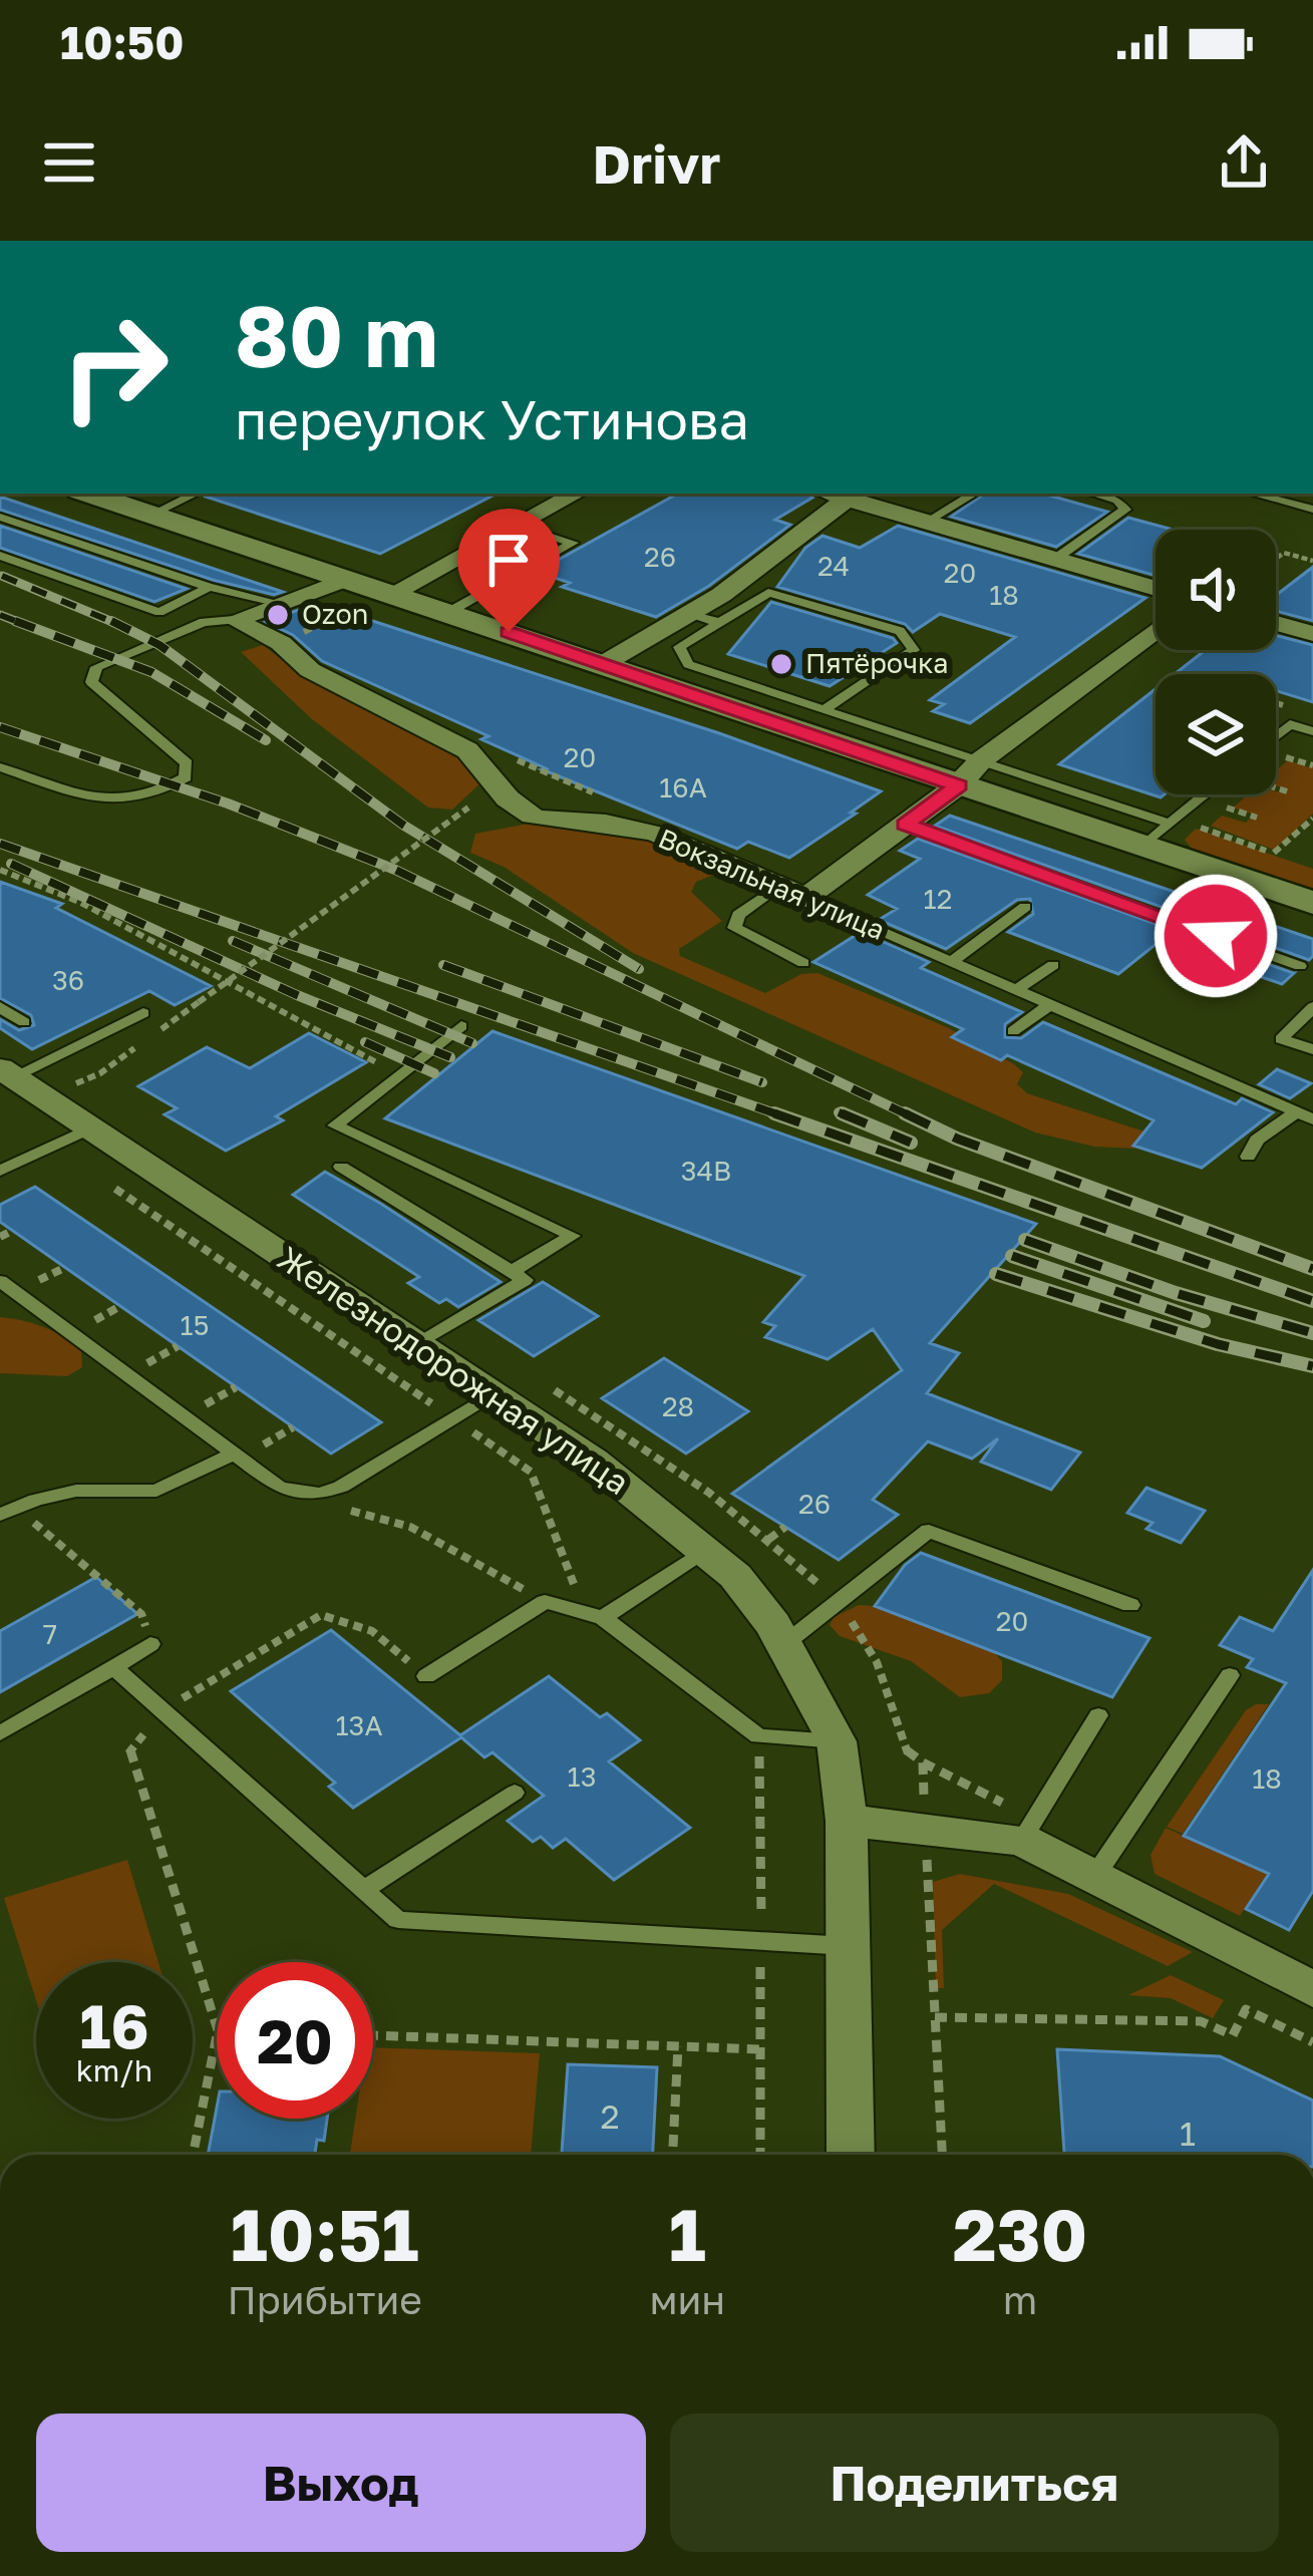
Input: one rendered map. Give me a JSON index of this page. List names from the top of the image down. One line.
{"streets":{"street":["Вокзальная улица","Железнодорожная улица"]},"places":["Ozon","Пятёрочка"],"house_numbers":["26","24","20","18","20","16А","12","36","34В","15","28","26","20","7","13А","13","18","2","1"],"page":{"status":"10:50","header":"Drivr","turn":["80 m","переулок Устинова"],"speed":"16 km/h","limit":"20","eta":["10:51","Прибытие","1","мин","230","m"],"buttons":["Выход","Поделиться"]}}
